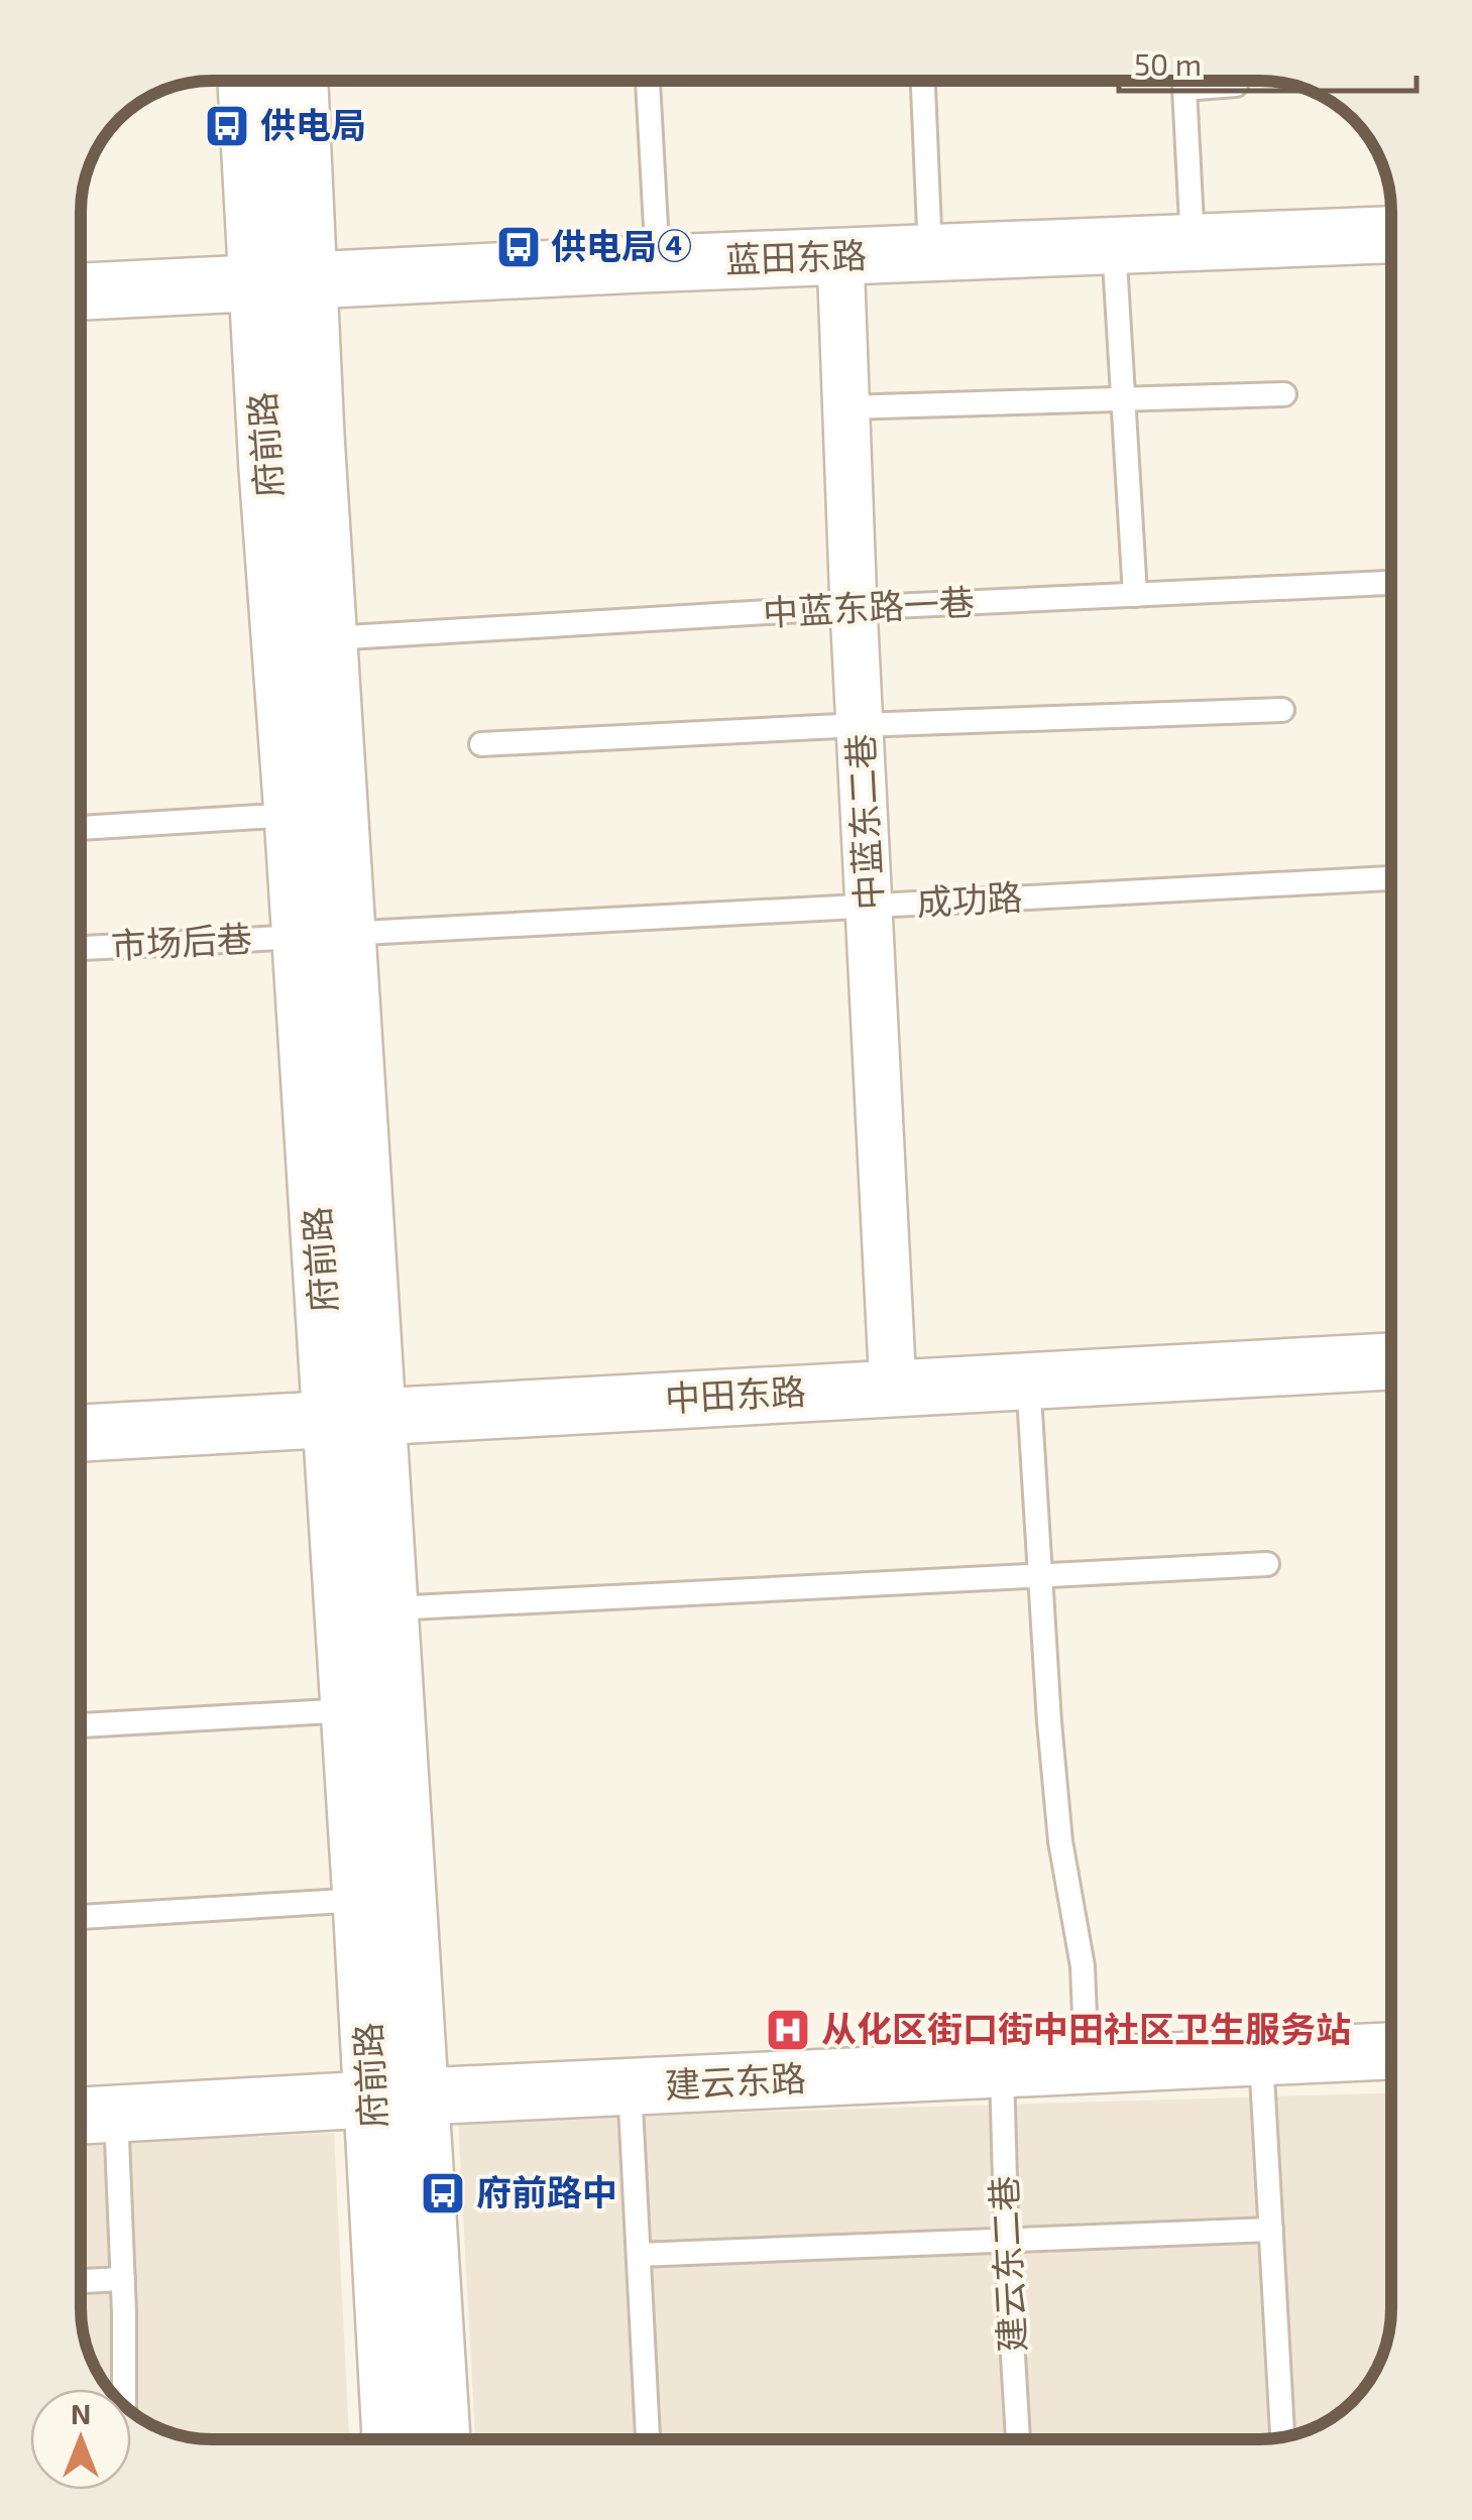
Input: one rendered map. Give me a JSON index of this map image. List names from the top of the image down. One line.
{"streets":{"street":["蓝田东路","府前路","中蓝东二巷","中田东路","建云东路"],"lane":["中蓝东路一巷","成功路","市场后巷","建云东二巷"]},"crossings":[["蓝田东路","府前路"],["蓝田东路","中蓝东二巷"],["府前路","中蓝东路一巷"],["府前路","成功路"],["府前路","市场后巷"],["府前路","中田东路"],["府前路","建云东路"],["中蓝东路一巷","中蓝东二巷"],["中蓝东二巷","成功路"],["中蓝东二巷","中田东路"],["成功路","市场后巷"],["建云东路","建云东二巷"]],"places":{"bus stop":["供电局","供电局④","府前路中"],"hospital":["从化区街口街中田社区卫生服务站"]},"scale_bar":"50 m","north":"top"}
